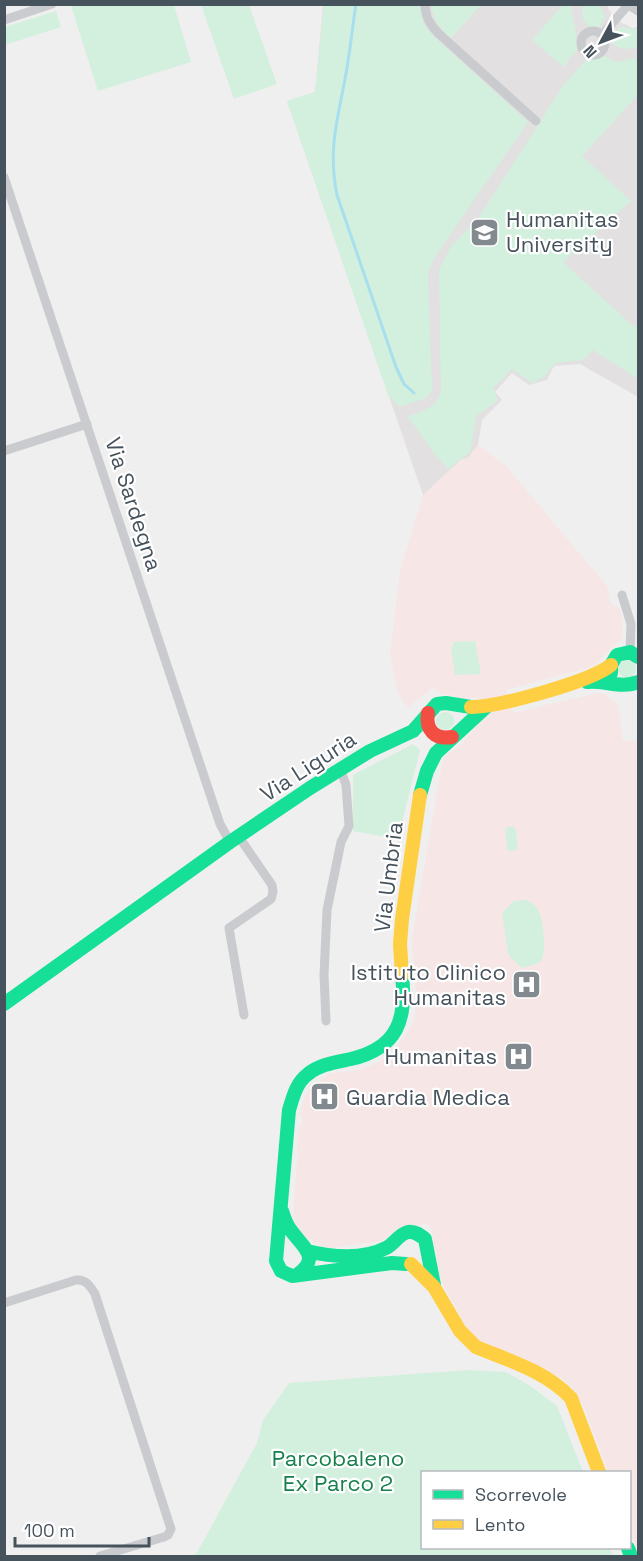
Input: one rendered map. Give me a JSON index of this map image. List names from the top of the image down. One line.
{"streets":{"street":["Via Sardegna","Via Liguria","Via Umbria"]},"crossings":[["Via Sardegna","Via Liguria"],["Via Liguria","Via Umbria"]],"parks":["Parcobaleno Ex Parco 2"],"places":{"school or university":["Humanitas University"],"hospital":["Istituto Clinico Humanitas","Humanitas","Guardia Medica"]},"legend":["Scorrevole","Lento"],"scale_bar":"100 m","north":"bottom left"}
